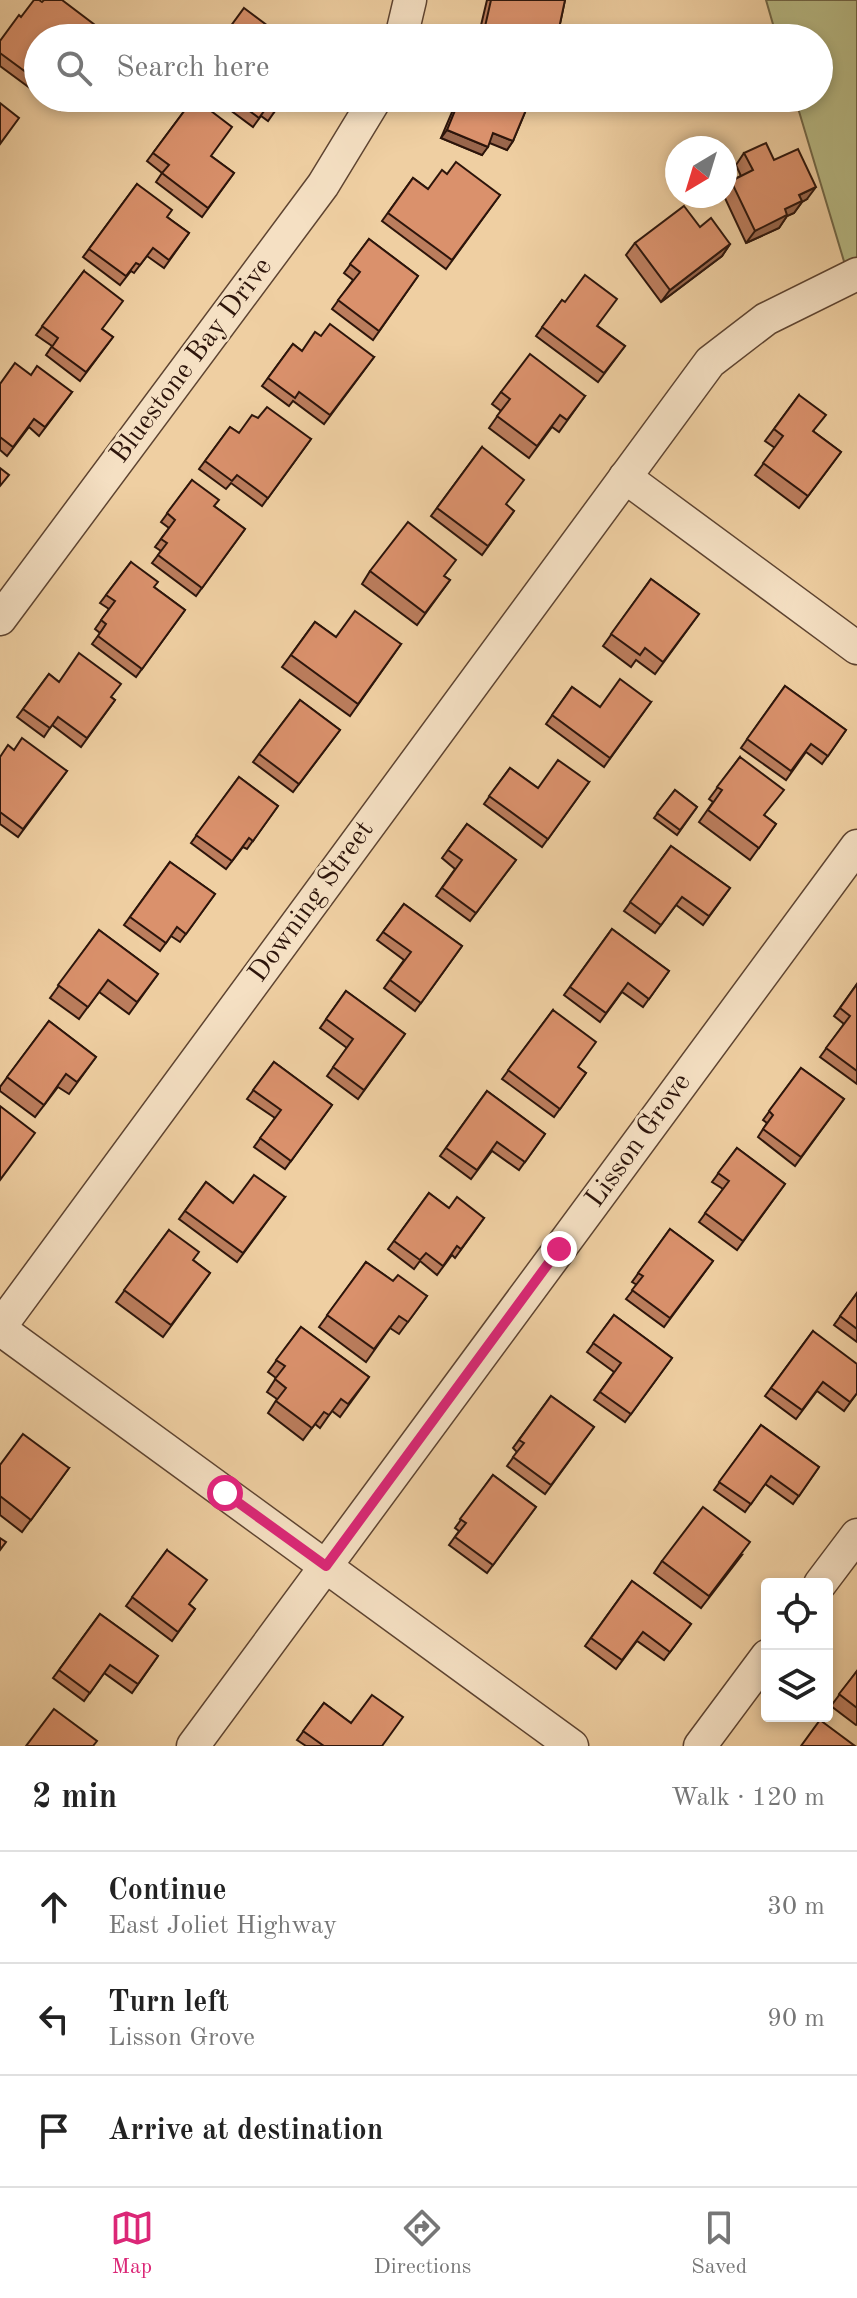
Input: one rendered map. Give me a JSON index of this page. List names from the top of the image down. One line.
{"streets":{"street":["Bluestone Bay Drive","Downing Street","Lisson Grove"]},"north":"bottom left","page":{"search":"Search here","heading":["2 min","Walk · 120 m"],"list":[["Continue","East Joliet Highway","30 m"],["Turn left","Lisson Grove","90 m"],"Arrive at destination"],"nav":["Map","Directions","Saved"]}}
